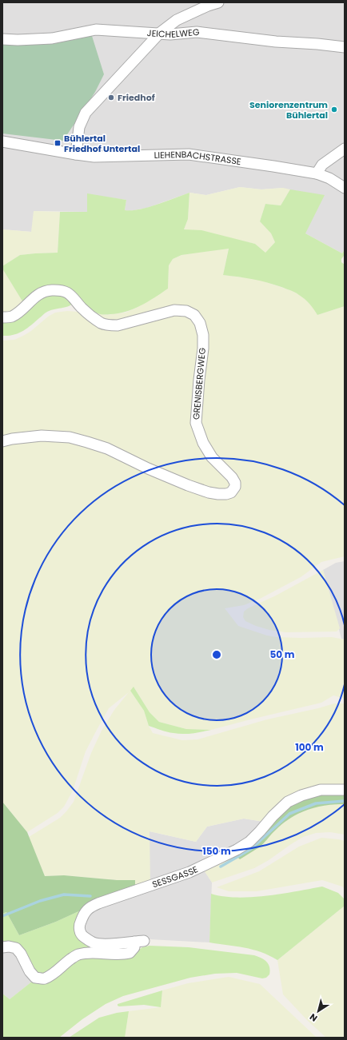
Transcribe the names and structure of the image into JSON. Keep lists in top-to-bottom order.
{
  "streets": {
    "street": [
      "JEICHELWEG",
      "LIEHENBACHSTRASSE",
      "GRENISBERGWEG",
      "SESSGASSE"
    ]
  },
  "places": {
    "other": ["Friedhof", "Seniorenzentrum Bühlertal"],
    "transit": ["Bühlertal Friedhof Untertal"]
  },
  "north": "bottom left",
  "rings": ["50 m", "100 m", "150 m"]
}
